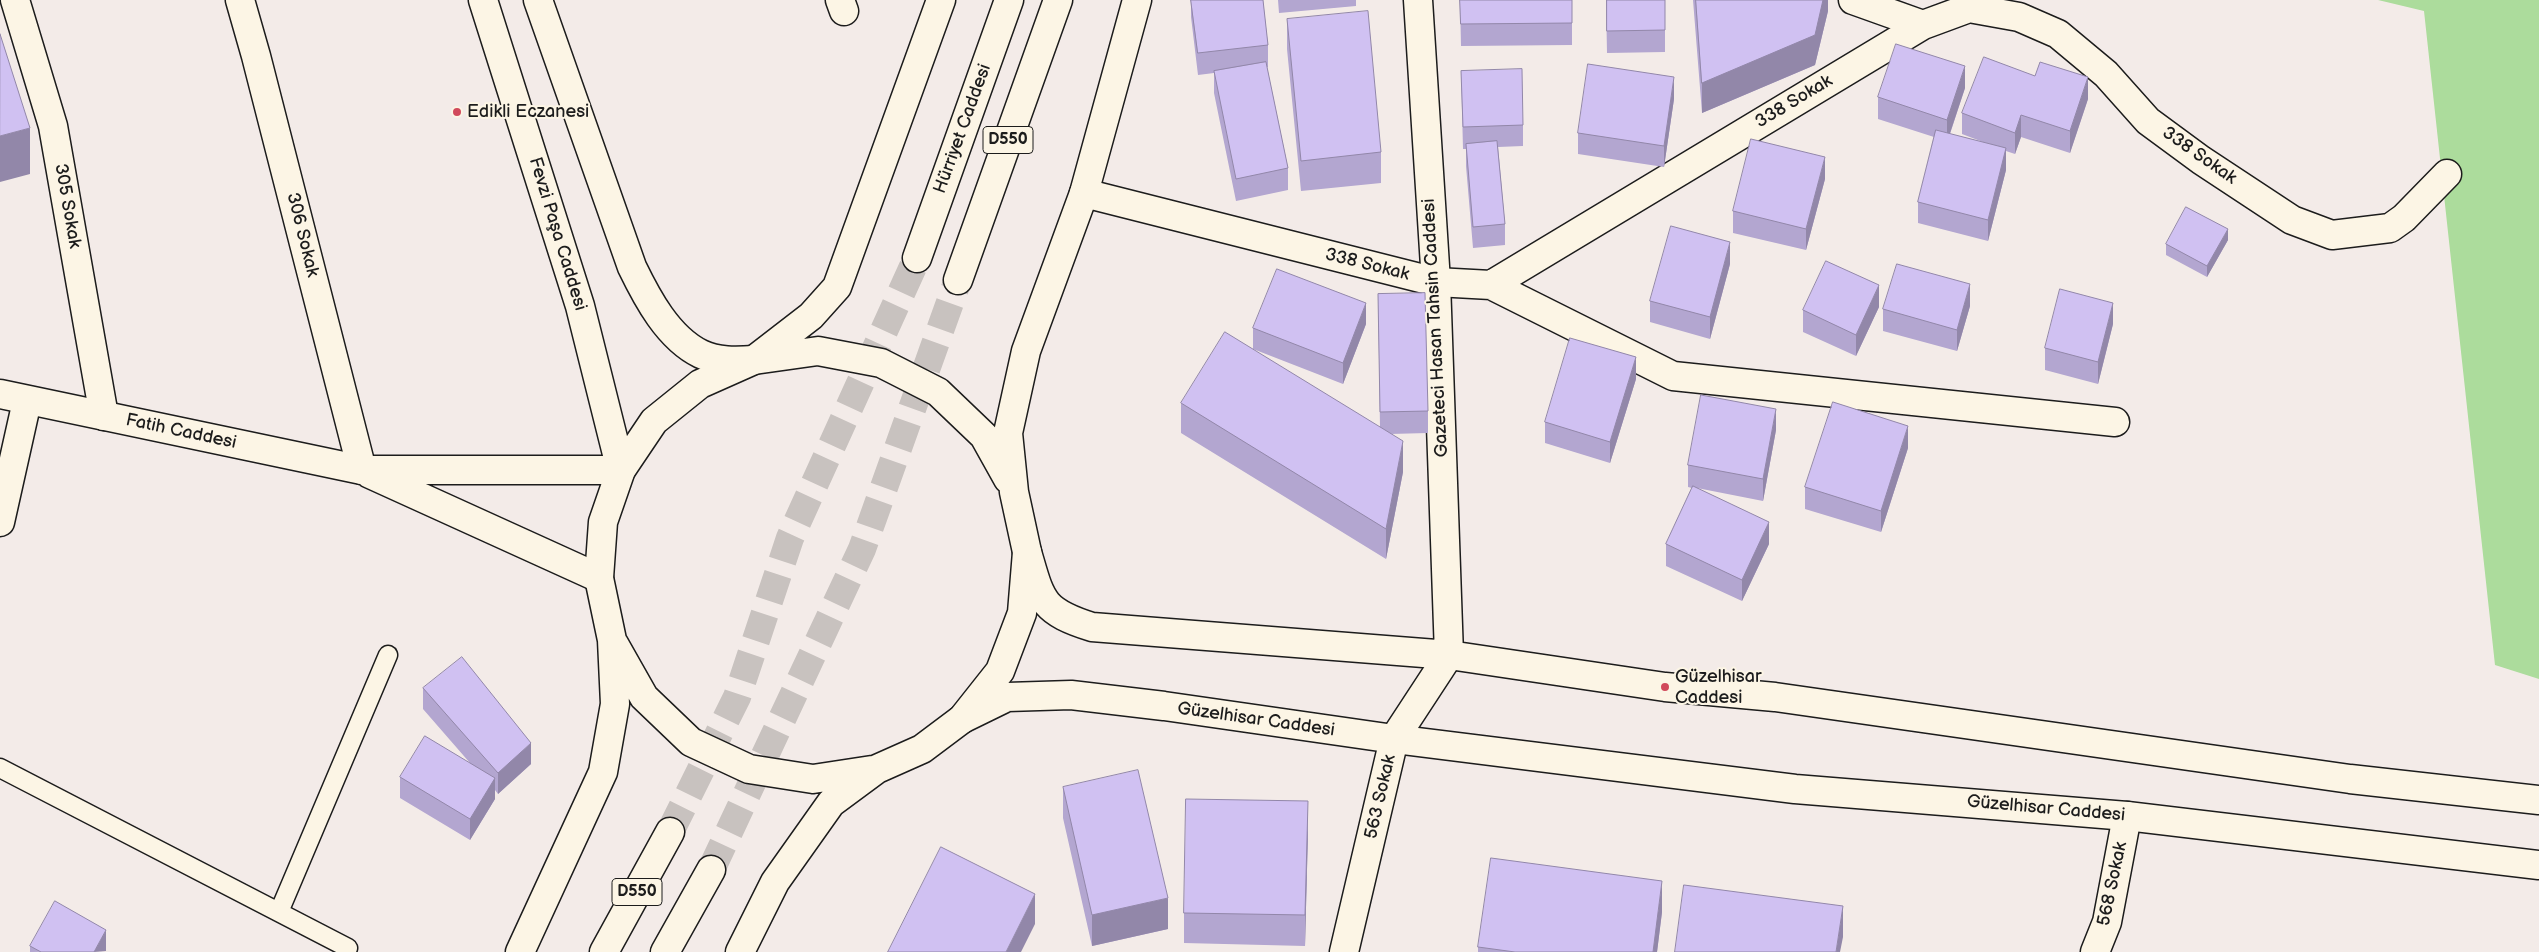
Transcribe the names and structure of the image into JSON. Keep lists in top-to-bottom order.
{
  "streets": {
    "main road": [
      "338 Sokak",
      "Hürriyet Caddesi",
      "D550",
      "305 Sokak",
      "Fevzi Paşa Caddesi",
      "306 Sokak",
      "Gazeteci Hasan Tahsin Caddesi",
      "Fatih Caddesi",
      "Güzelhisar Caddesi",
      "563 Sokak",
      "568 Sokak"
    ]
  },
  "crossings": [
    ["338 Sokak", "Gazeteci Hasan Tahsin Caddesi"],
    ["305 Sokak", "Fatih Caddesi"],
    ["Fevzi Paşa Caddesi", "Fatih Caddesi"],
    ["306 Sokak", "Fatih Caddesi"],
    ["Gazeteci Hasan Tahsin Caddesi", "563 Sokak"],
    ["Güzelhisar Caddesi", "563 Sokak"],
    ["Güzelhisar Caddesi", "568 Sokak"]
  ],
  "places": ["Edikli Eczanesi", "Güzelhisar Caddesi"]
}
